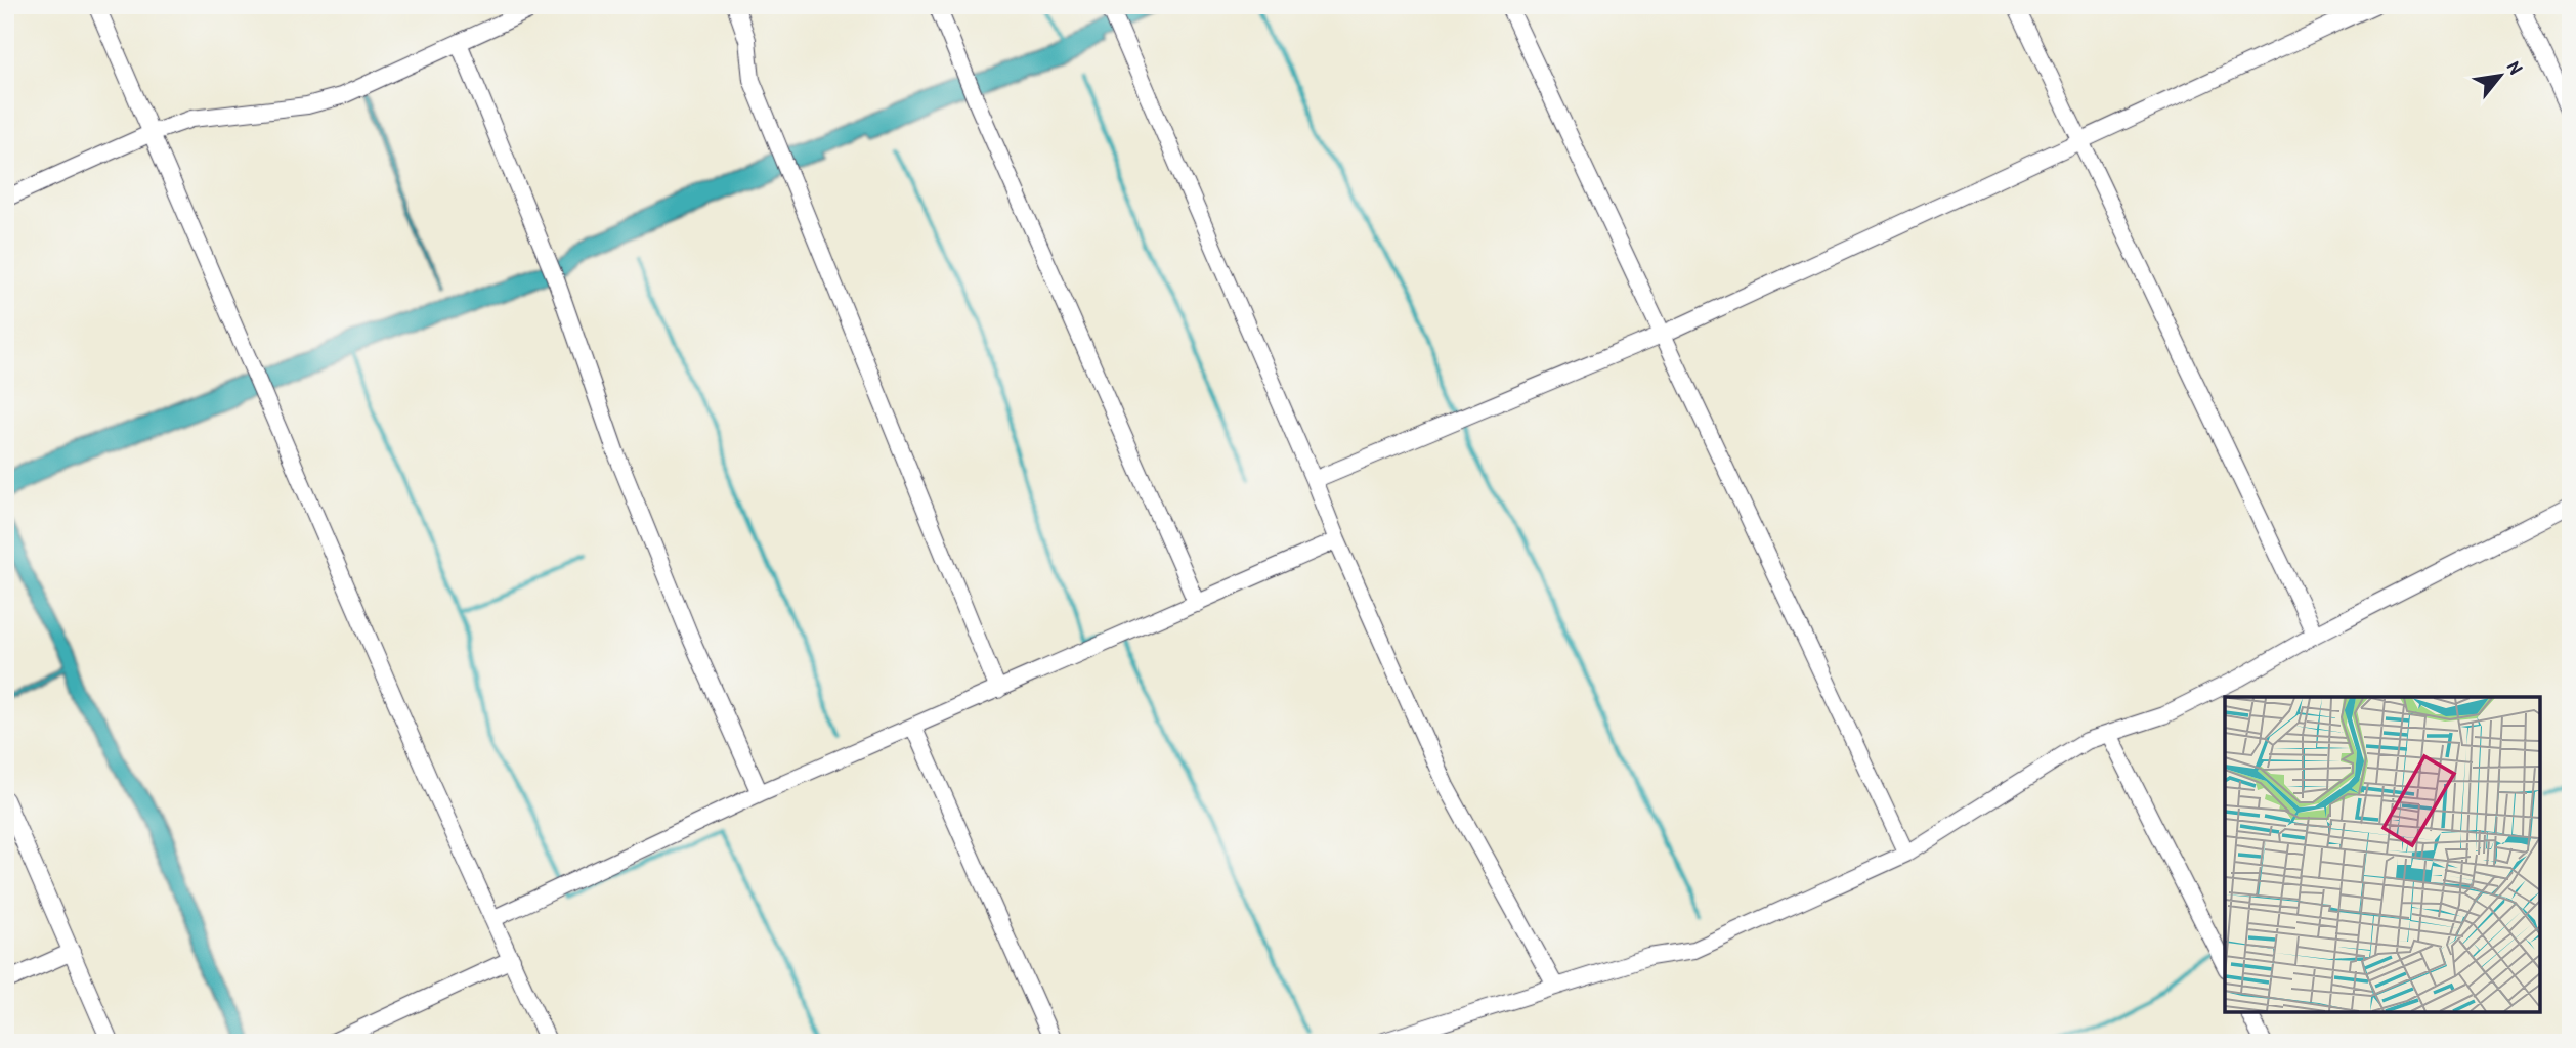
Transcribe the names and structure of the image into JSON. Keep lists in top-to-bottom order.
{
  "north": "top right"
}
